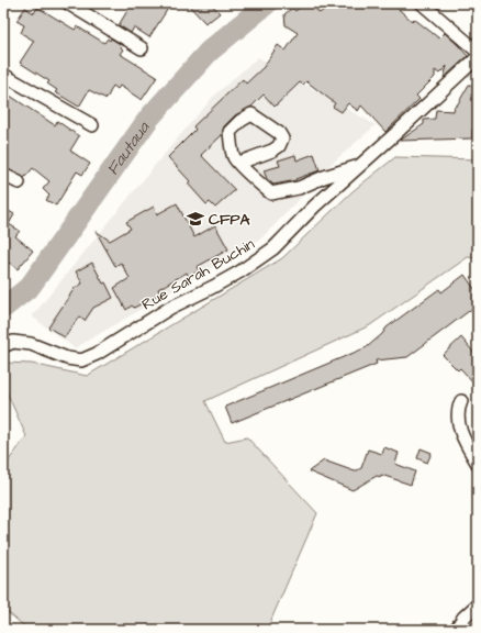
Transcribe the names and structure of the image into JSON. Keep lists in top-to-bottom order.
{
  "streets": {
    "street": ["Rue Sarah Buchin"]
  },
  "water": ["Fautaua"],
  "places": {
    "school or university": ["CFPA"]
  }
}
